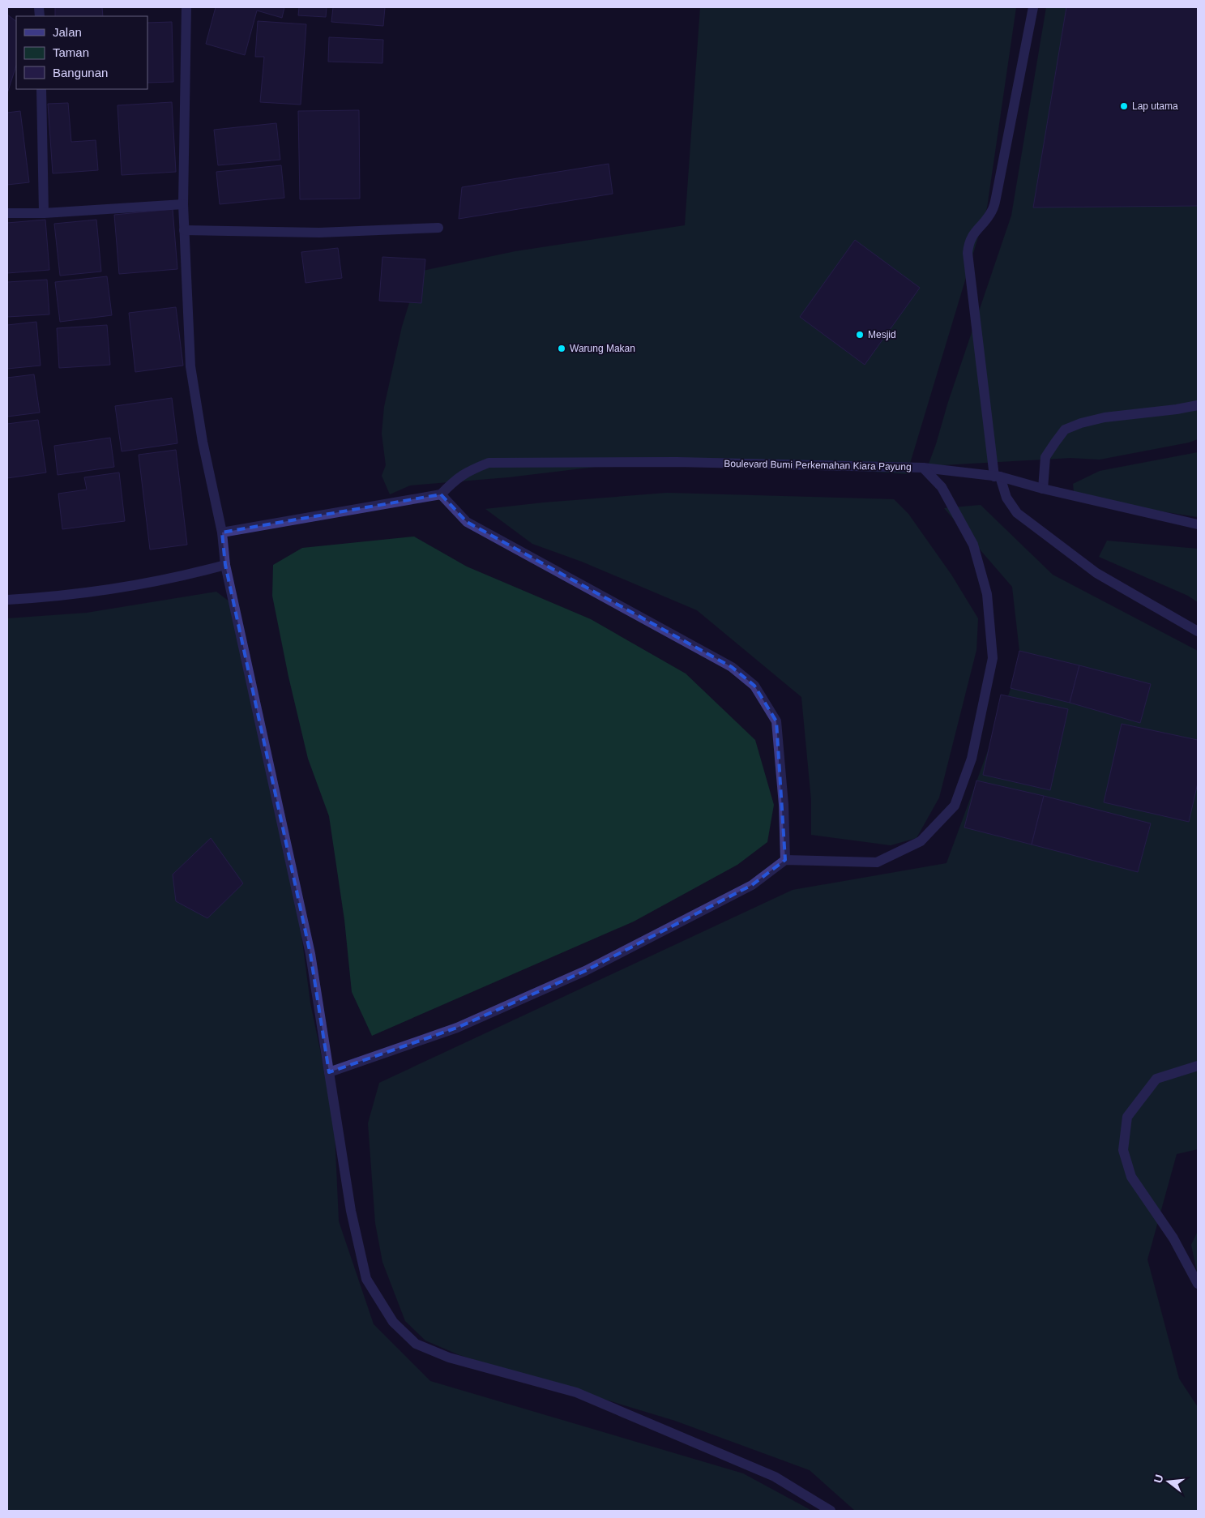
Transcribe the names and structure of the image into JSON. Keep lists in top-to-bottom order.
{
  "streets": {
    "street": ["Boulevard Bumi Perkemahan Kiara Payung"]
  },
  "places": ["Lap utama", "Mesjid", "Warung Makan"],
  "legend": ["Jalan", "Taman", "Bangunan"],
  "north": "left"
}
